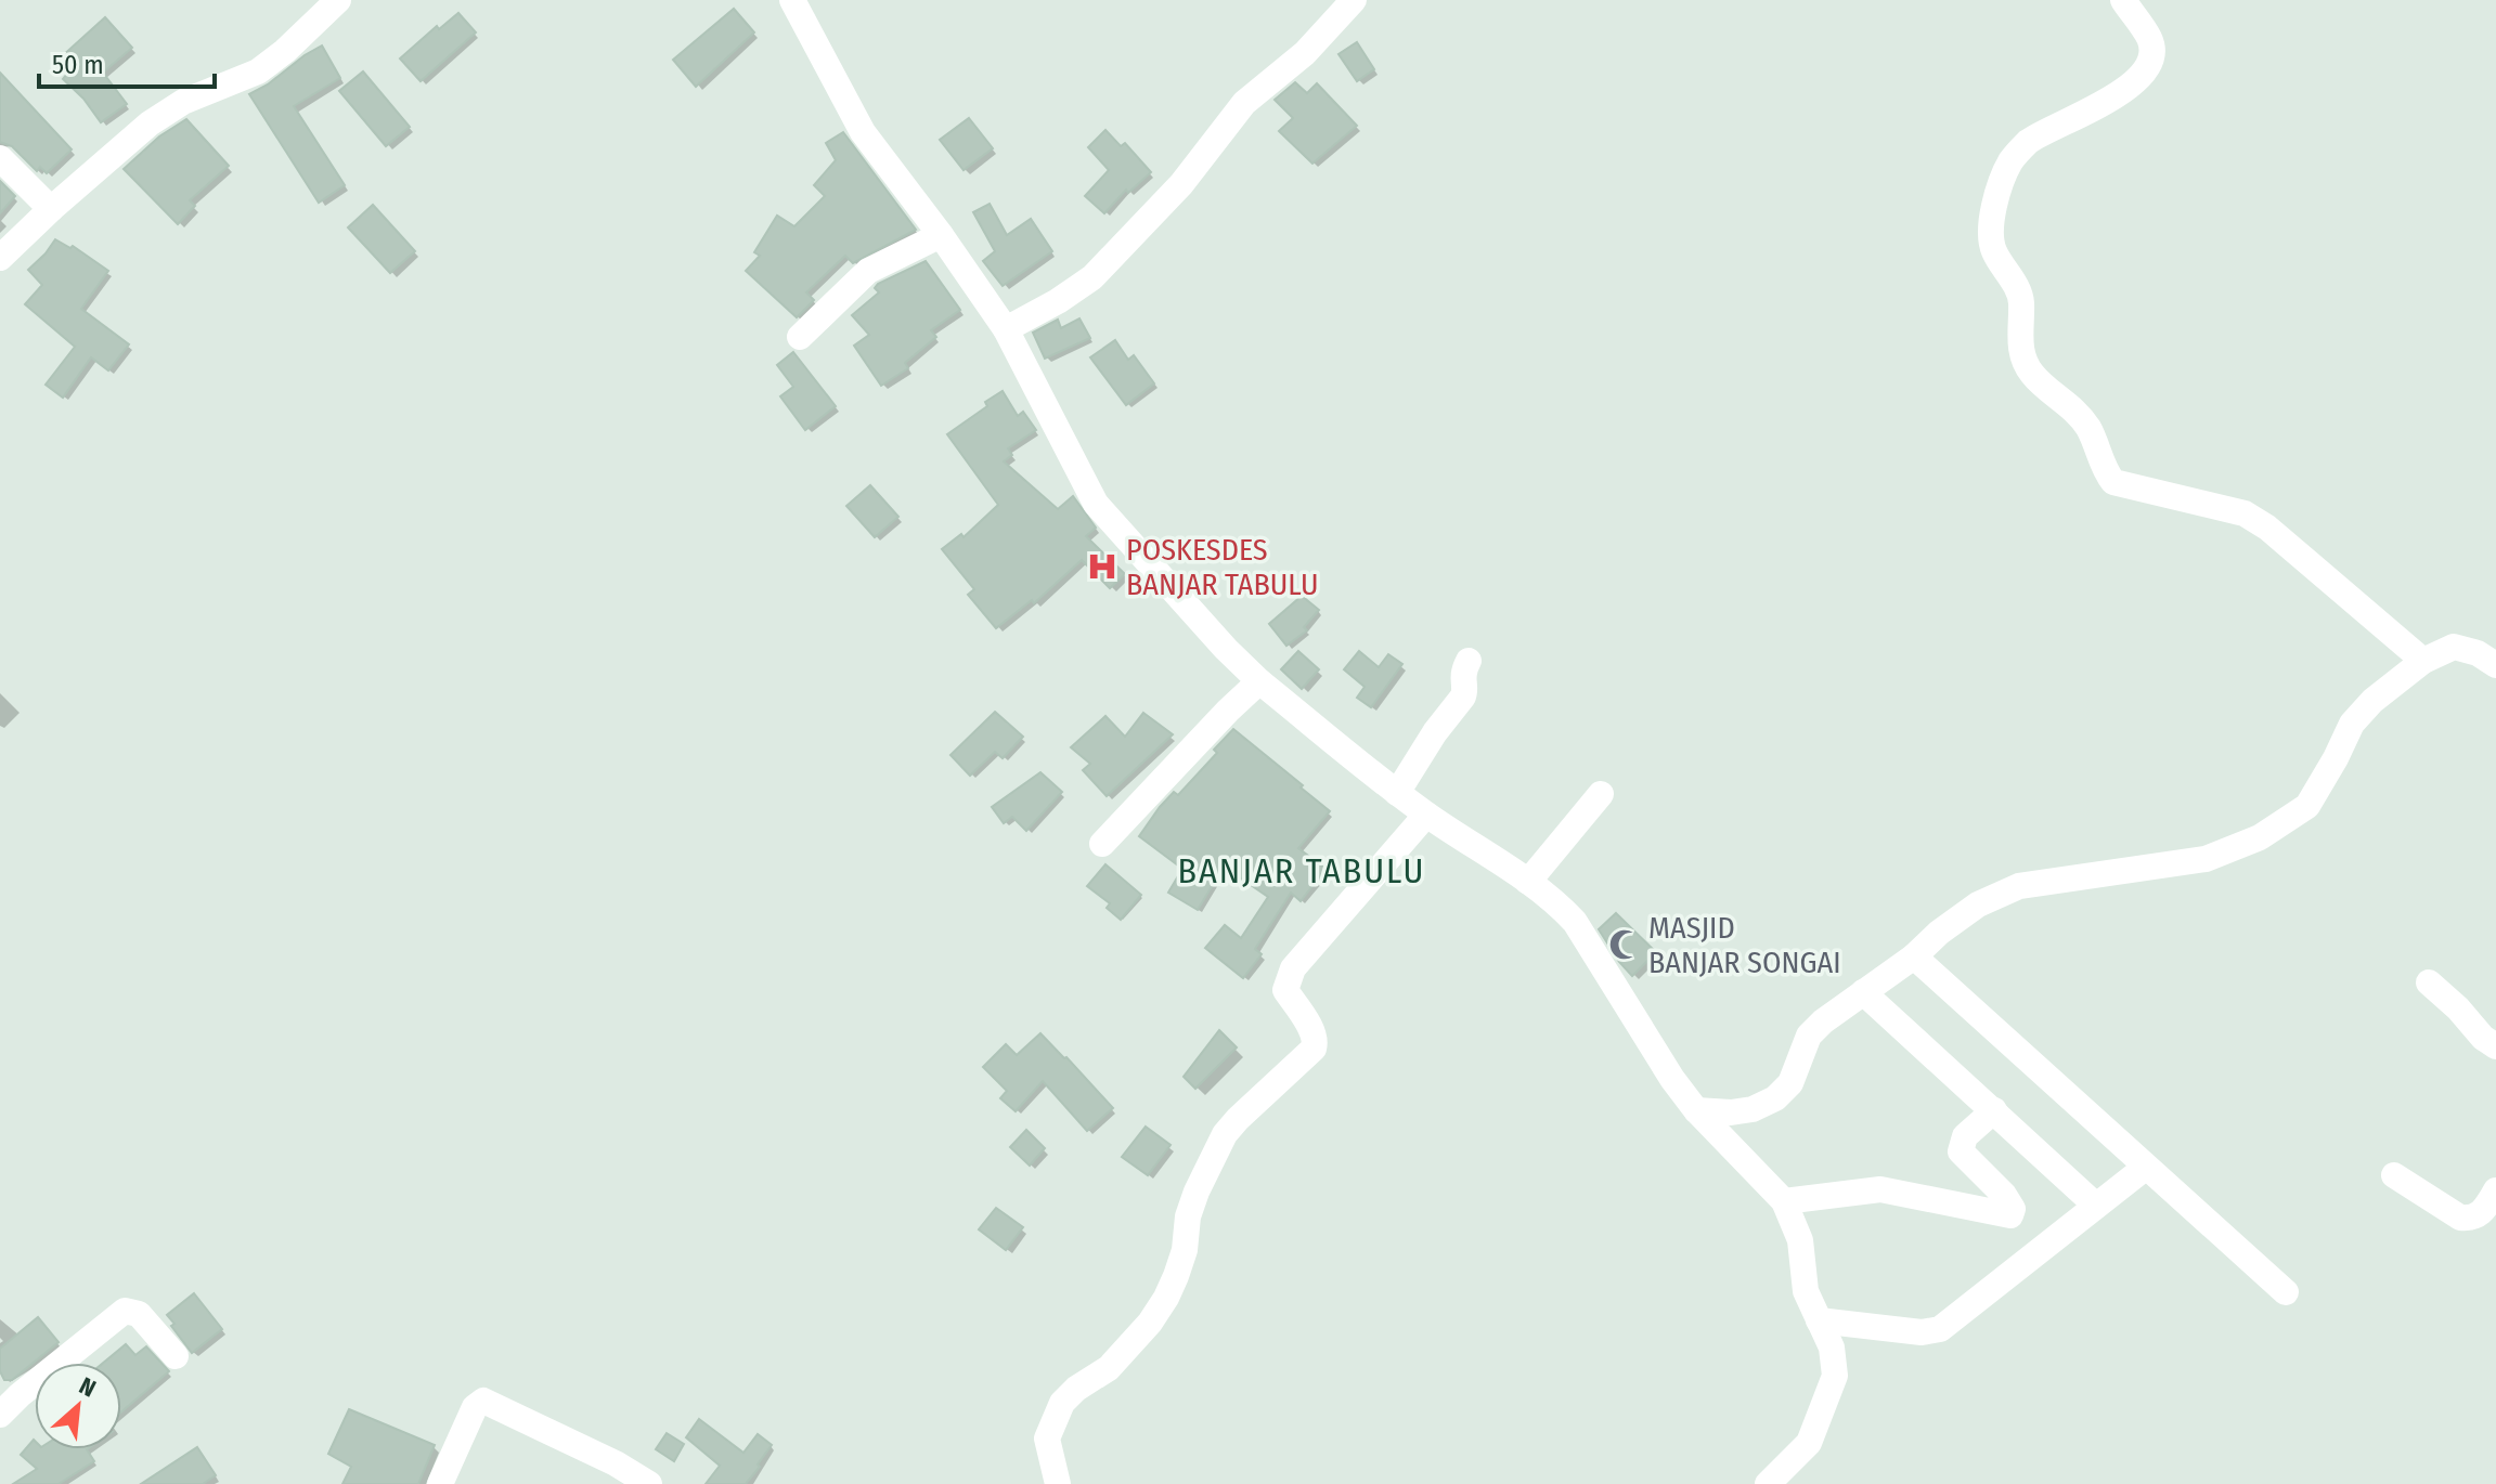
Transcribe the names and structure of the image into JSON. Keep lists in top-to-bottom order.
{
  "districts": ["BANJAR TABULU"],
  "places": {
    "hospital": ["POSKESDES BANJAR TABULU"],
    "mosque": ["MASJID BANJAR SONGAI"]
  },
  "scale_bar": "50 m",
  "north": "top right"
}
